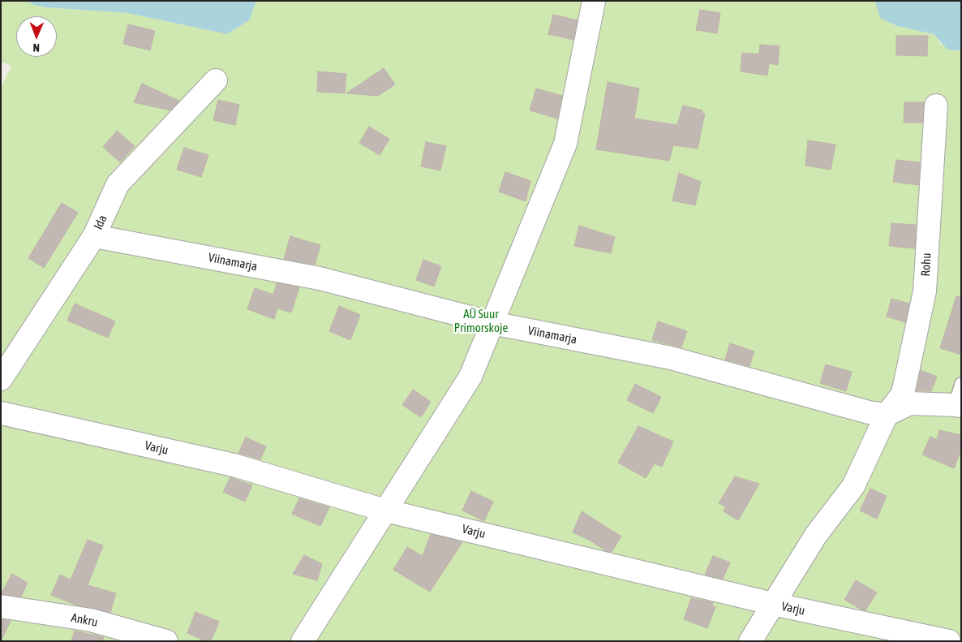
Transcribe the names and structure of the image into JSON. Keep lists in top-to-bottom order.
{
  "streets": {
    "street": [
      "Ida",
      "Viinamarja",
      "Rohu",
      "Varju",
      "Ankru"
    ]
  },
  "crossings": [
    ["Ida", "Viinamarja"],
    ["Viinamarja", "Rohu"],
    ["Rohu", "Varju"]
  ],
  "parks": ["AÜ Suur Primorskoje"],
  "north": "bottom"
}
